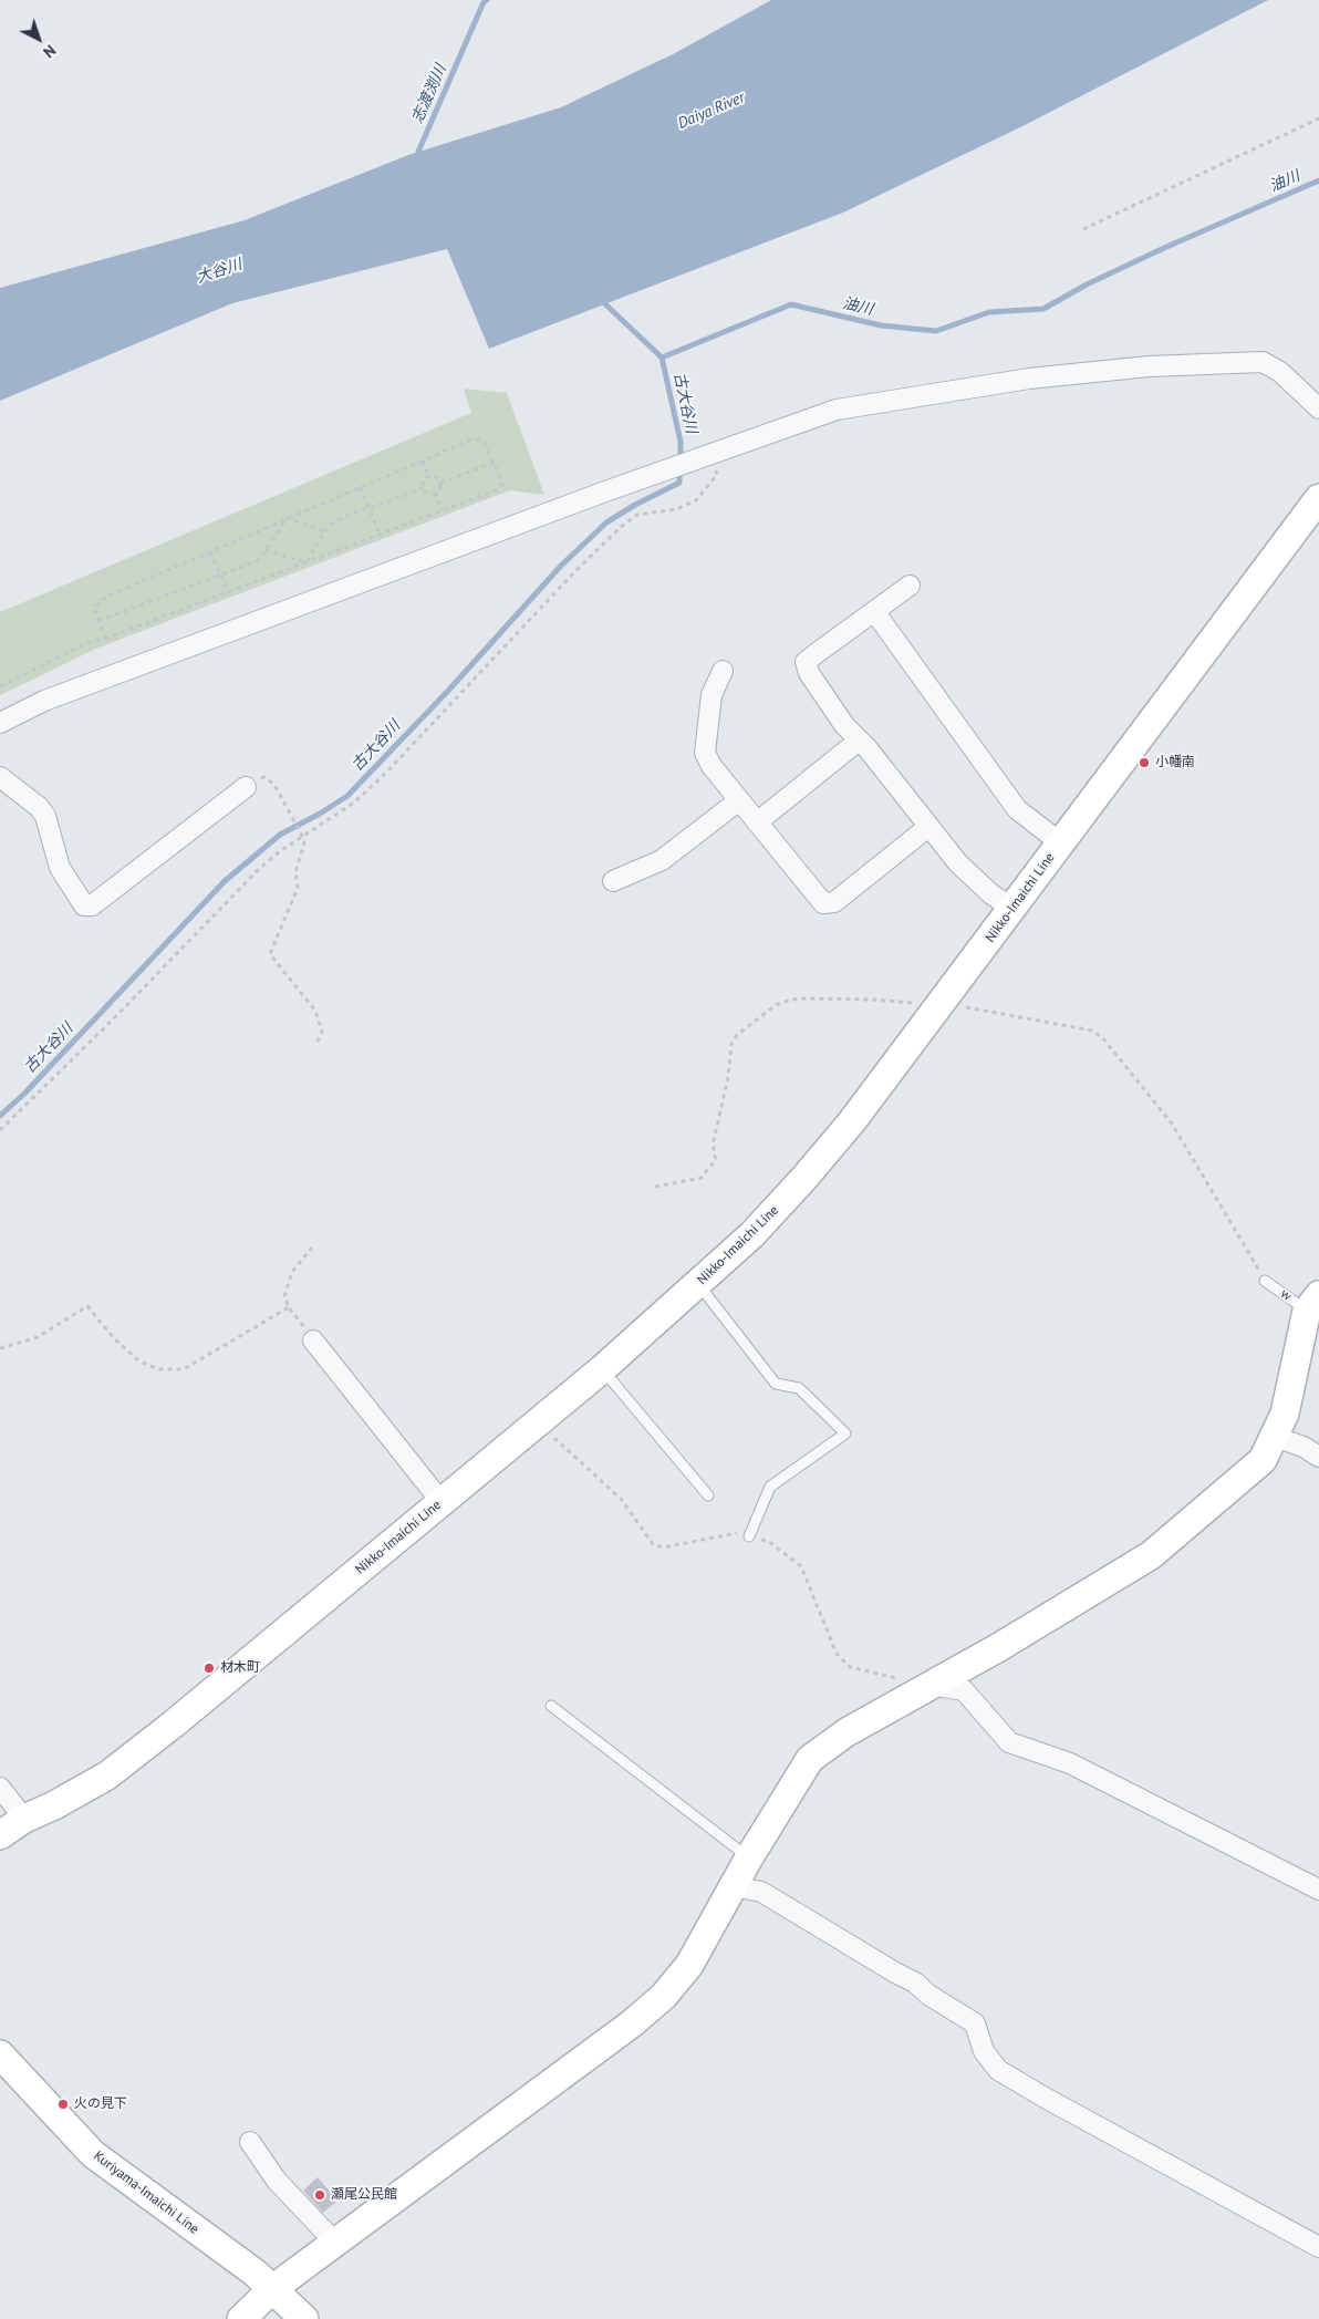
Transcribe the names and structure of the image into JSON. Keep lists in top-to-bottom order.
{
  "streets": {
    "main road": ["Nikko-Imaichi Line", "Kuriyama-Imaichi Line"],
    "lane": ["w"]
  },
  "water": [
    "志渡渕川",
    "Daiya River",
    "油川",
    "大谷川",
    "古大谷川"
  ],
  "places": [
    "小幡南",
    "材木町",
    "火の見下",
    "瀬尾公民館"
  ],
  "north": "bottom right"
}
